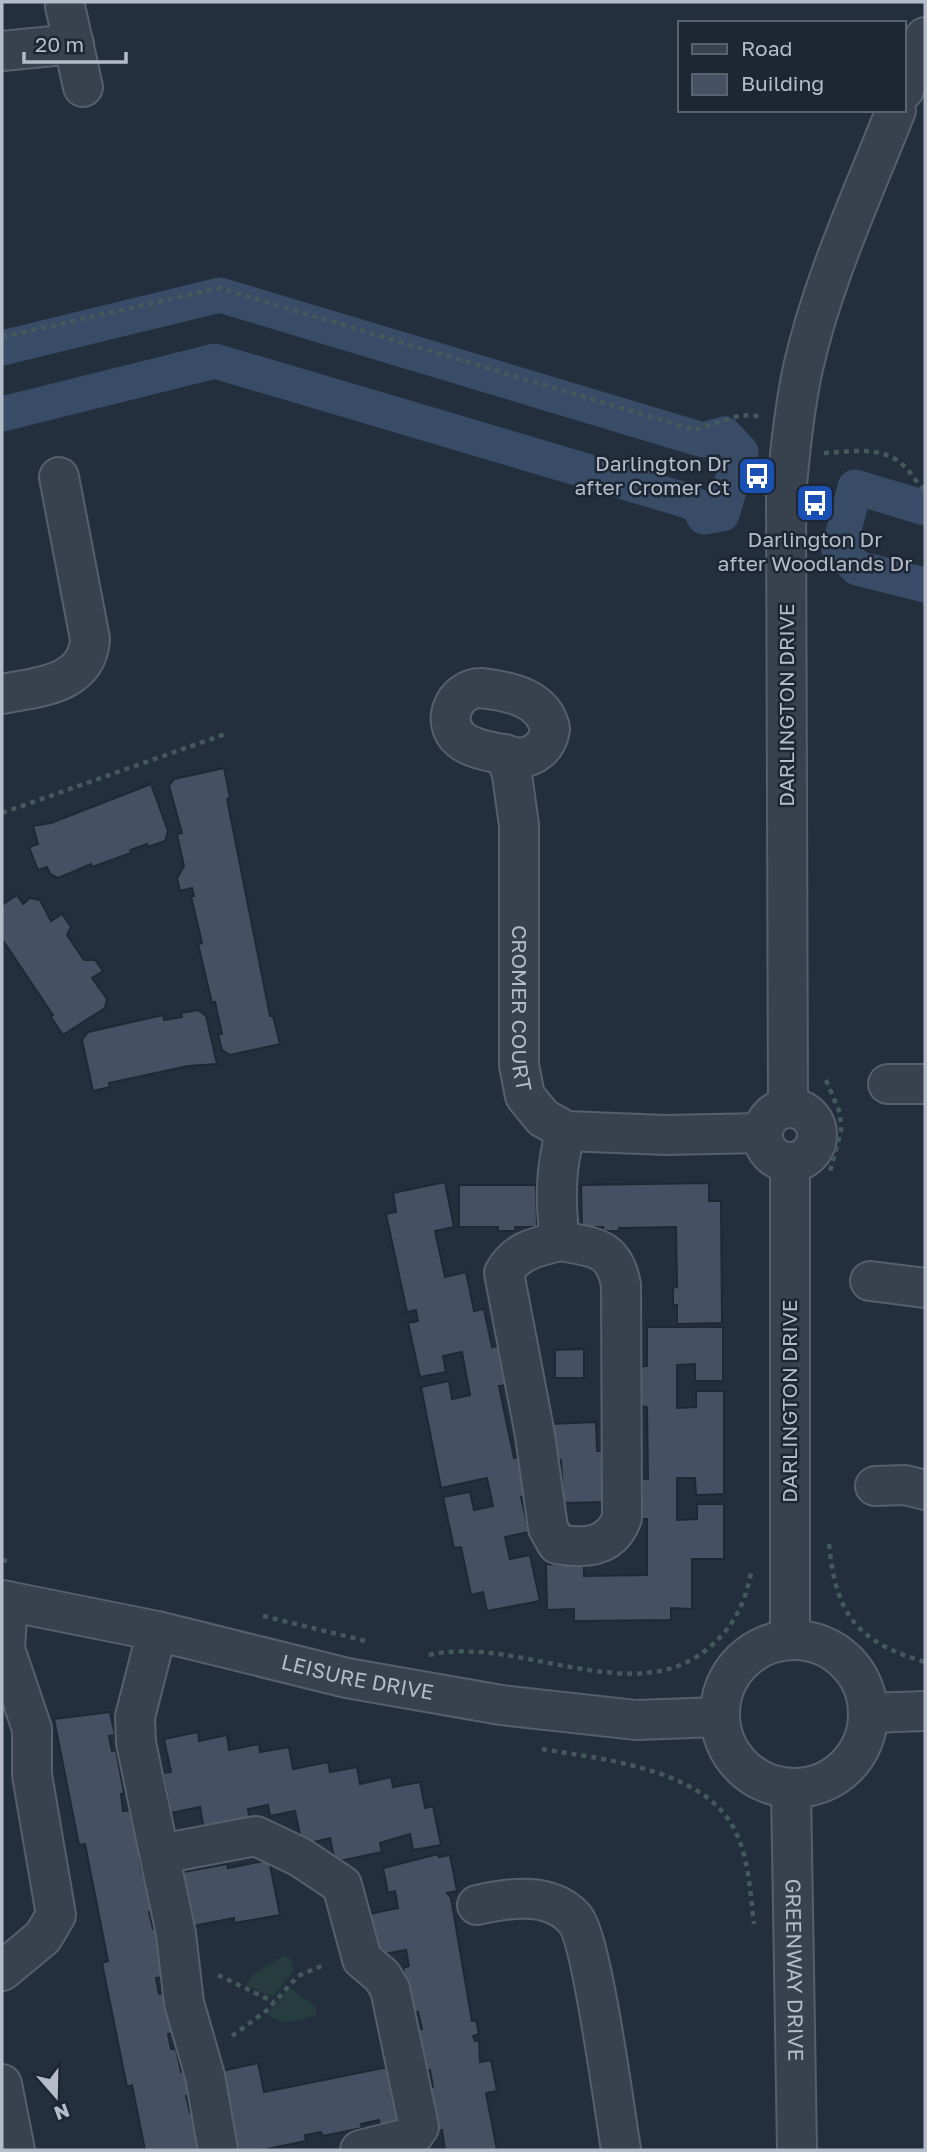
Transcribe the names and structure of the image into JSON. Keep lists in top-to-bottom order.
{
  "streets": {
    "street": [
      "DARLINGTON DRIVE",
      "CROMER COURT",
      "LEISURE DRIVE",
      "GREENWAY DRIVE"
    ]
  },
  "crossings": [
    ["DARLINGTON DRIVE", "LEISURE DRIVE"],
    ["DARLINGTON DRIVE", "GREENWAY DRIVE"],
    ["LEISURE DRIVE", "GREENWAY DRIVE"]
  ],
  "places": {
    "bus stop": ["Darlington Dr after Cromer Ct", "Darlington Dr after Woodlands Dr"]
  },
  "legend": ["Road", "Building"],
  "scale_bar": "20 m",
  "north": "bottom"
}
